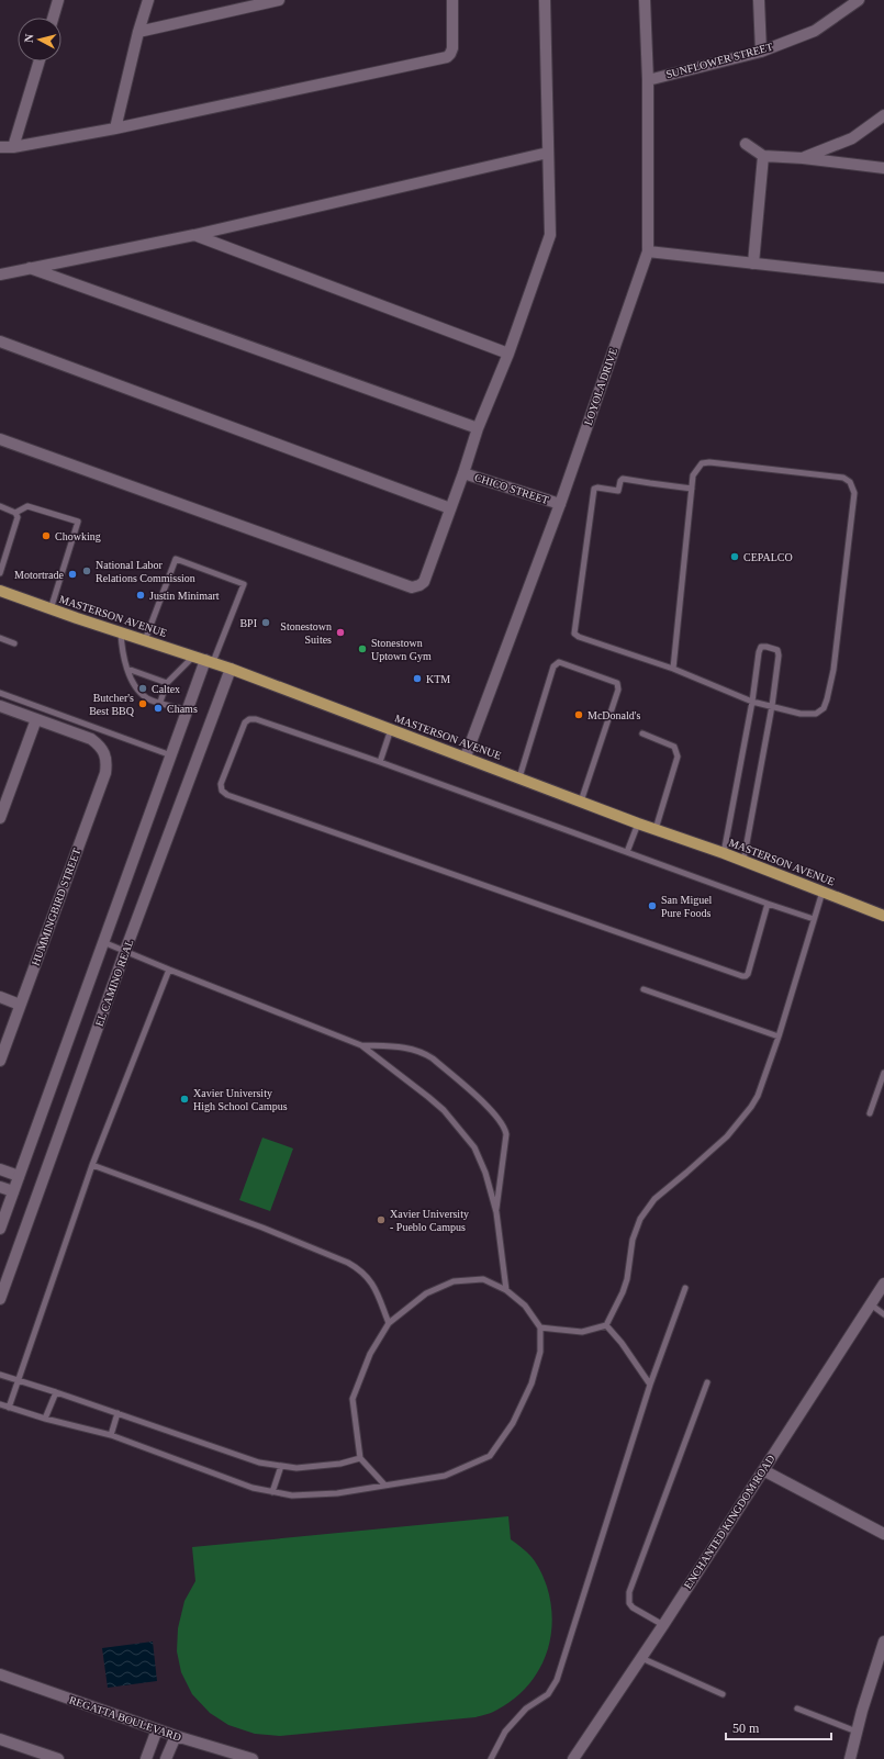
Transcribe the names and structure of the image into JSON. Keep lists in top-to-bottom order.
{
  "streets": {
    "main road": ["MASTERSON AVENUE"],
    "street": [
      "SUNFLOWER STREET",
      "LOYOLA DRIVE",
      "CHICO STREET",
      "HUMMINGBIRD STREET",
      "EL CAMINO REAL",
      "ENCHANTED KINGDOM ROAD",
      "REGATTA BOULEVARD"
    ]
  },
  "crossings": [
    ["SUNFLOWER STREET", "LOYOLA DRIVE"],
    ["LOYOLA DRIVE", "CHICO STREET"],
    ["LOYOLA DRIVE", "MASTERSON AVENUE"],
    ["MASTERSON AVENUE", "EL CAMINO REAL"]
  ],
  "places": [
    "Chowking",
    "CEPALCO",
    "National Labor Relations Commission",
    "Motortrade",
    "Justin Minimart",
    "BPI",
    "Stonestown Suites",
    "Stonestown Uptown Gym",
    "KTM",
    "Caltex",
    "Butcher's Best BBQ",
    "Chams",
    "McDonald's",
    "San Miguel Pure Foods",
    "Xavier University High School Campus",
    "Xavier University - Pueblo Campus"
  ],
  "scale_bar": "50 m",
  "north": "left"
}
